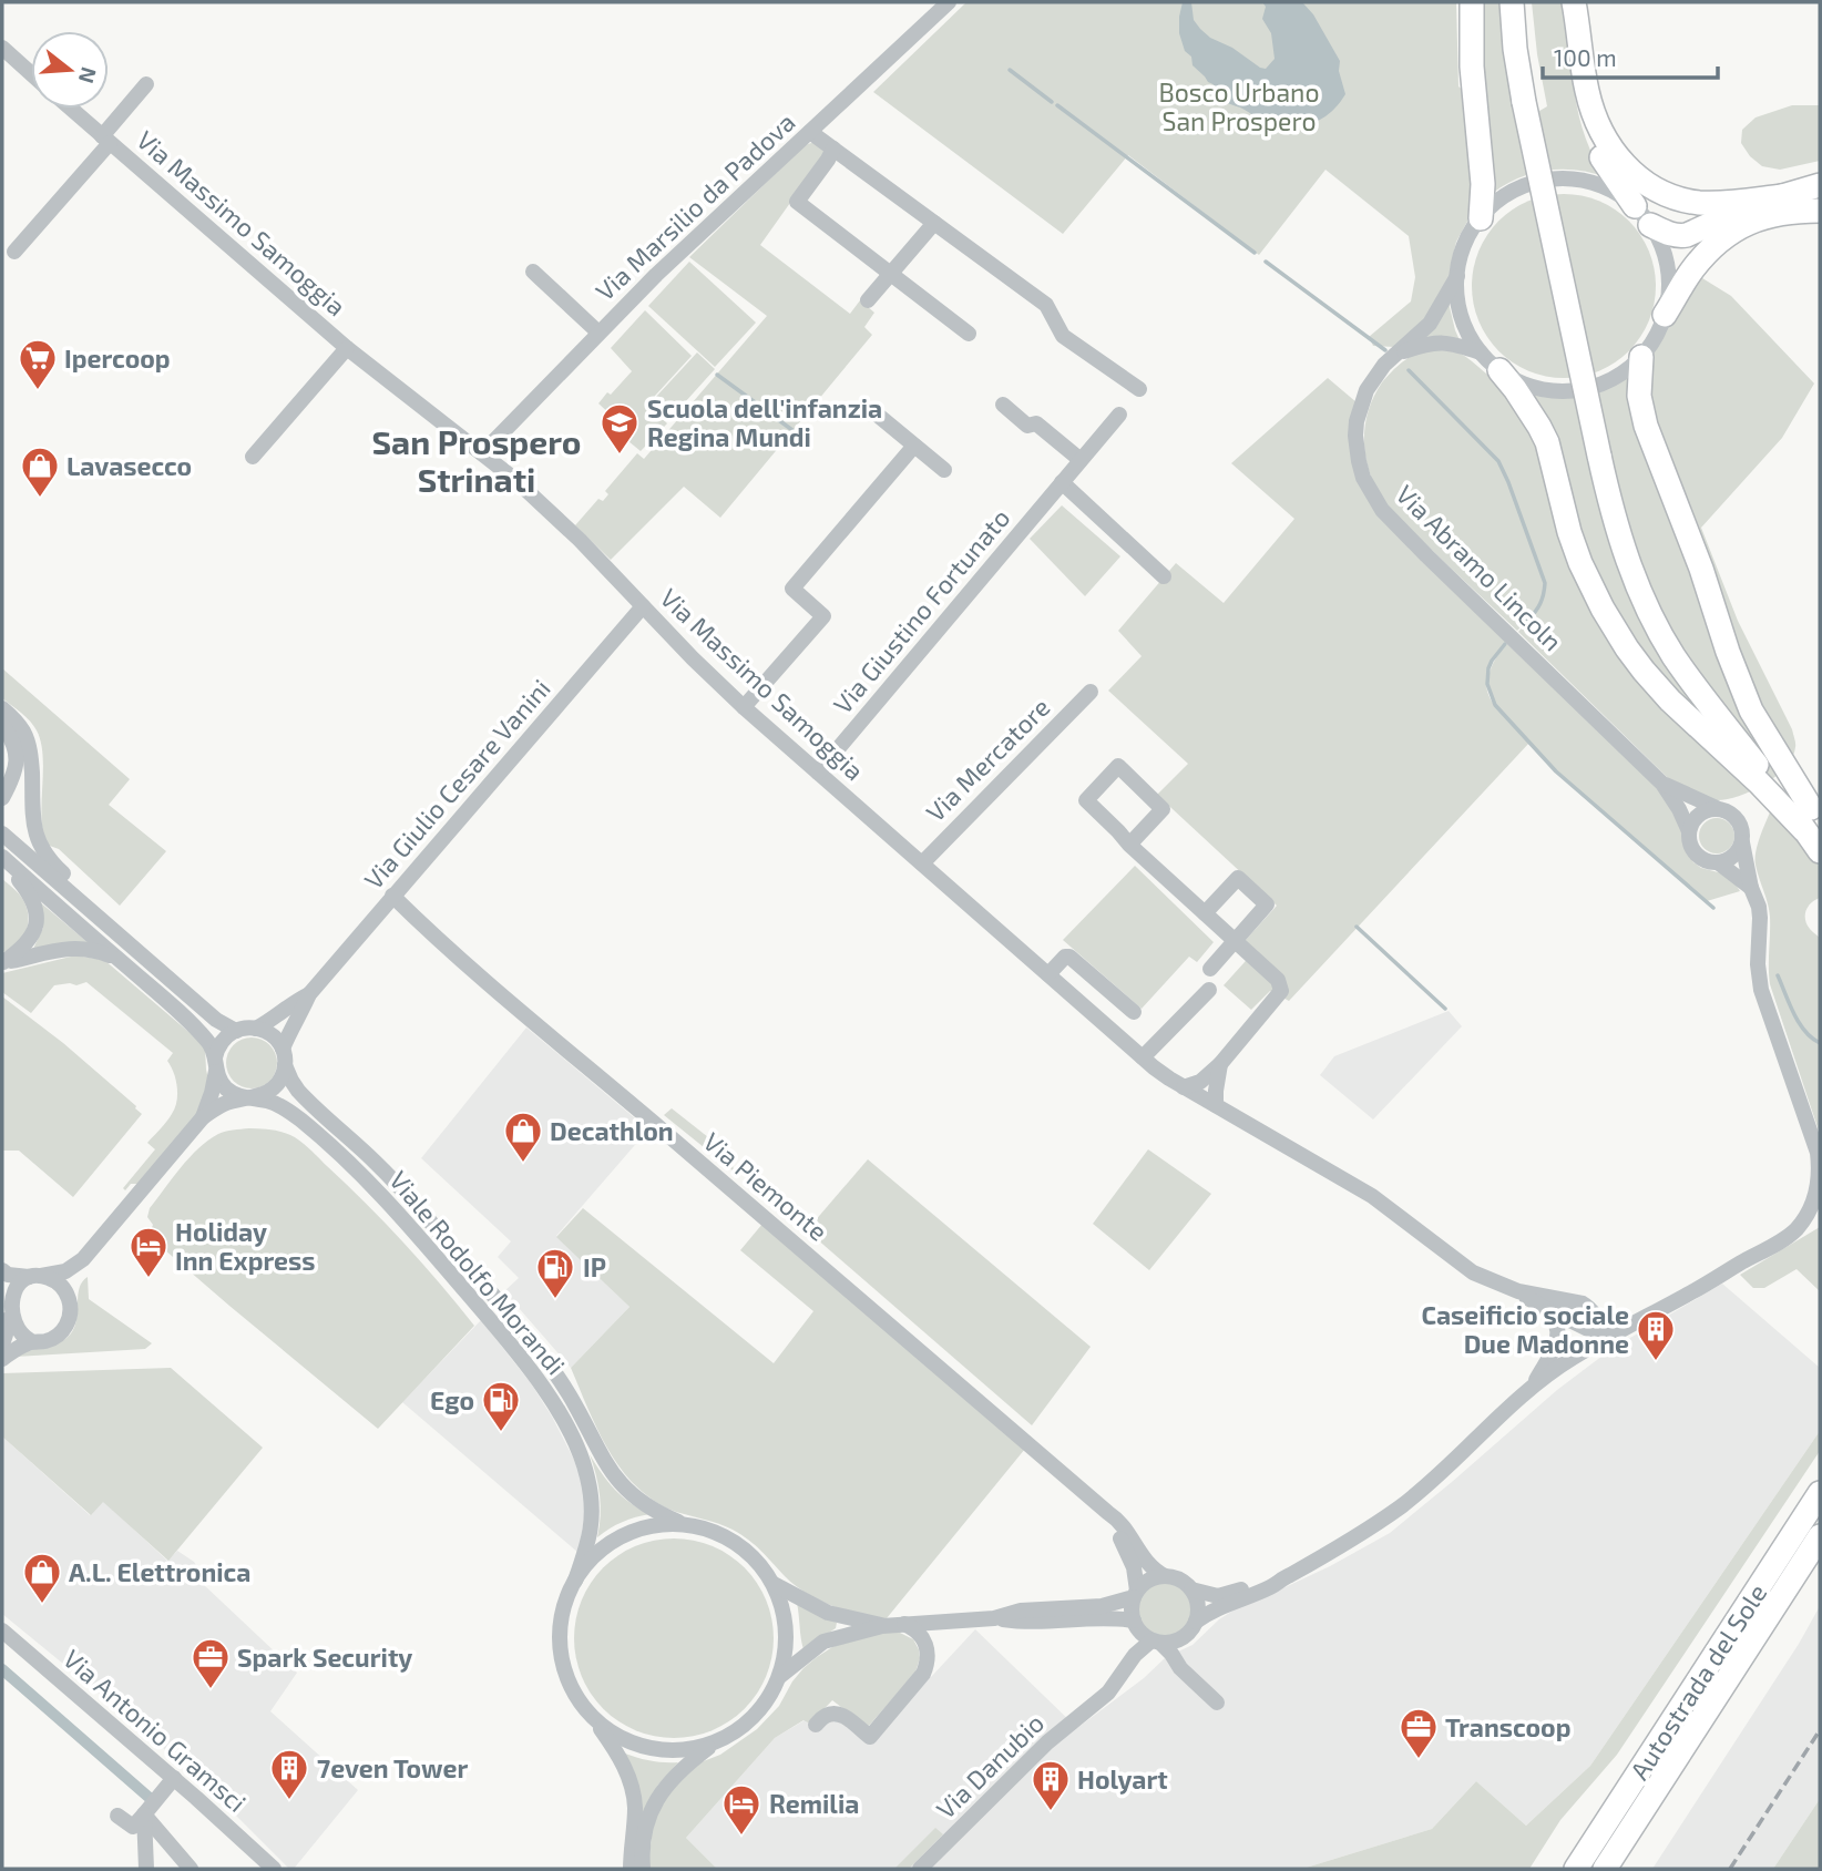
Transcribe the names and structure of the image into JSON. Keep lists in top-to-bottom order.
{
  "streets": {
    "highway": ["Autostrada del Sole"],
    "street": [
      "Via Marsilio da Padova",
      "Via Massimo Samoggia",
      "Via Abramo Lincoln",
      "Via Giustino Fortunato",
      "Via Mercatore",
      "Via Giulio Cesare Vanini",
      "Via Piemonte",
      "Viale Rodolfo Morandi",
      "Via Antonio Gramsci",
      "Via Danubio"
    ]
  },
  "crossings": [
    ["Via Marsilio da Padova", "Via Massimo Samoggia"],
    ["Via Massimo Samoggia", "Via Abramo Lincoln"],
    ["Via Massimo Samoggia", "Via Giustino Fortunato"],
    ["Via Massimo Samoggia", "Via Mercatore"],
    ["Via Massimo Samoggia", "Via Giulio Cesare Vanini"],
    ["Via Abramo Lincoln", "Via Piemonte"],
    ["Via Abramo Lincoln", "Via Danubio"],
    ["Via Giulio Cesare Vanini", "Via Piemonte"],
    ["Via Giulio Cesare Vanini", "Viale Rodolfo Morandi"],
    ["Via Piemonte", "Via Danubio"]
  ],
  "districts": ["San Prospero Strinati"],
  "parks": ["Bosco Urbano San Prospero"],
  "places": {
    "supermarket": ["Ipercoop"],
    "school or university": ["Scuola dell'infanzia Regina Mundi"],
    "shop": ["Lavasecco", "Decathlon", "A.L. Elettronica"],
    "hotel": ["Holiday Inn Express", "Remilia"],
    "fuel station": ["IP", "Ego"],
    "building": ["Caseificio sociale Due Madonne", "7even Tower", "Holyart"],
    "office": ["Spark Security", "Transcoop"]
  },
  "scale_bar": "100 m",
  "north": "right"
}
